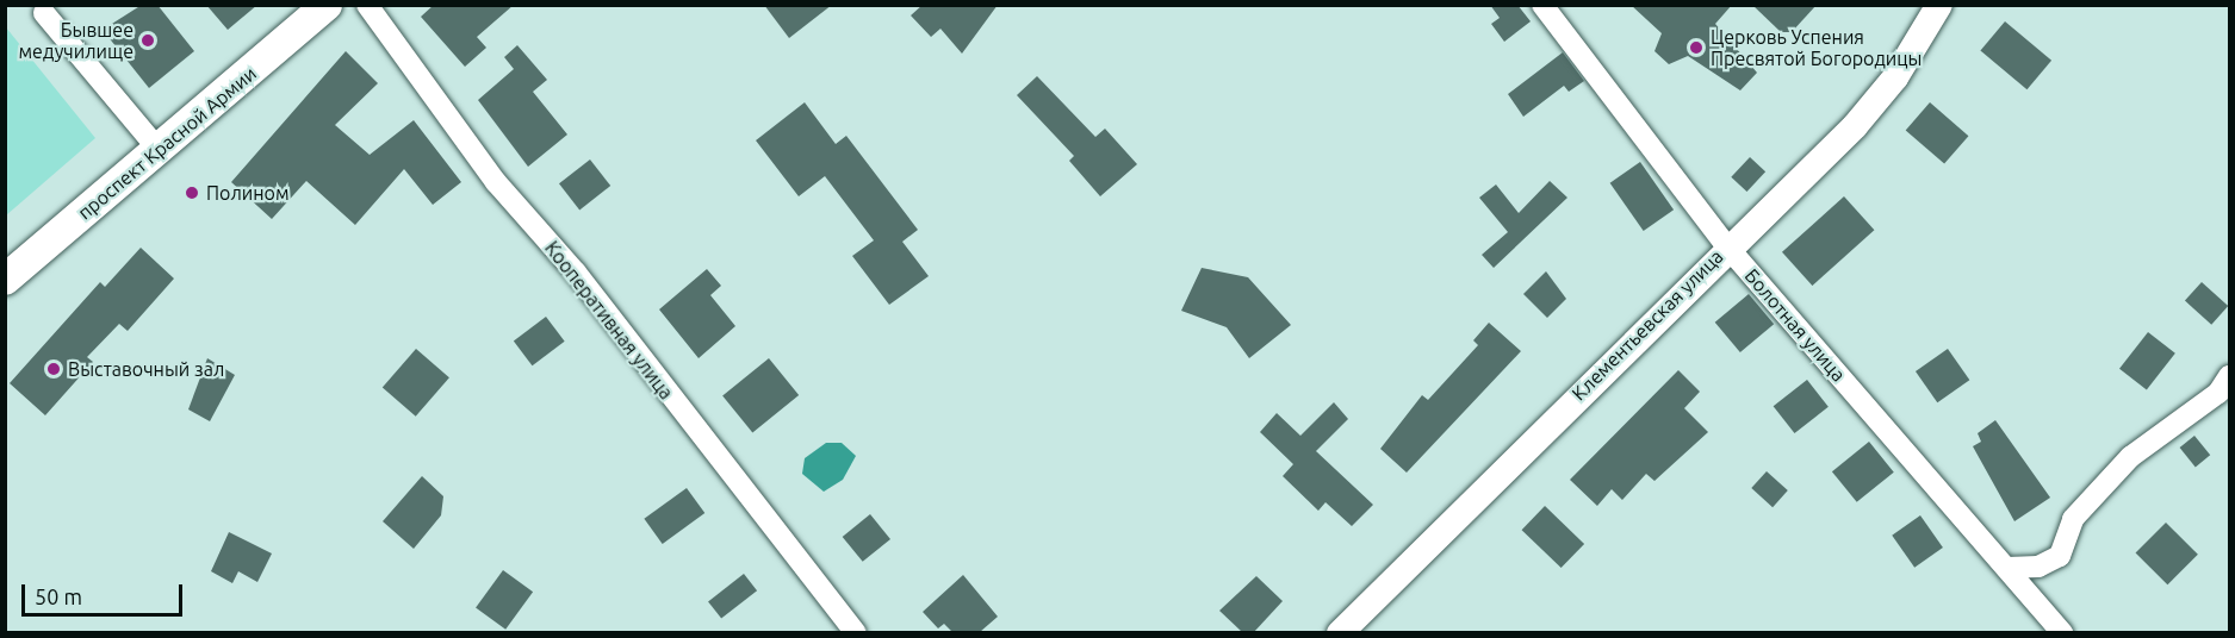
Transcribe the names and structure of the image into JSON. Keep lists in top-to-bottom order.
{
  "streets": {
    "main road": ["проспект Красной Армии"],
    "street": ["Кооперативная улица", "Клементьевская улица", "Болотная улица"]
  },
  "crossings": [
    ["Клементьевская улица", "Болотная улица"]
  ],
  "places": [
    "Бывшее медучилище",
    "Церковь Успения Пресвятой Богородицы",
    "Полином",
    "Выставочный зал"
  ],
  "scale_bar": "50 m"
}
